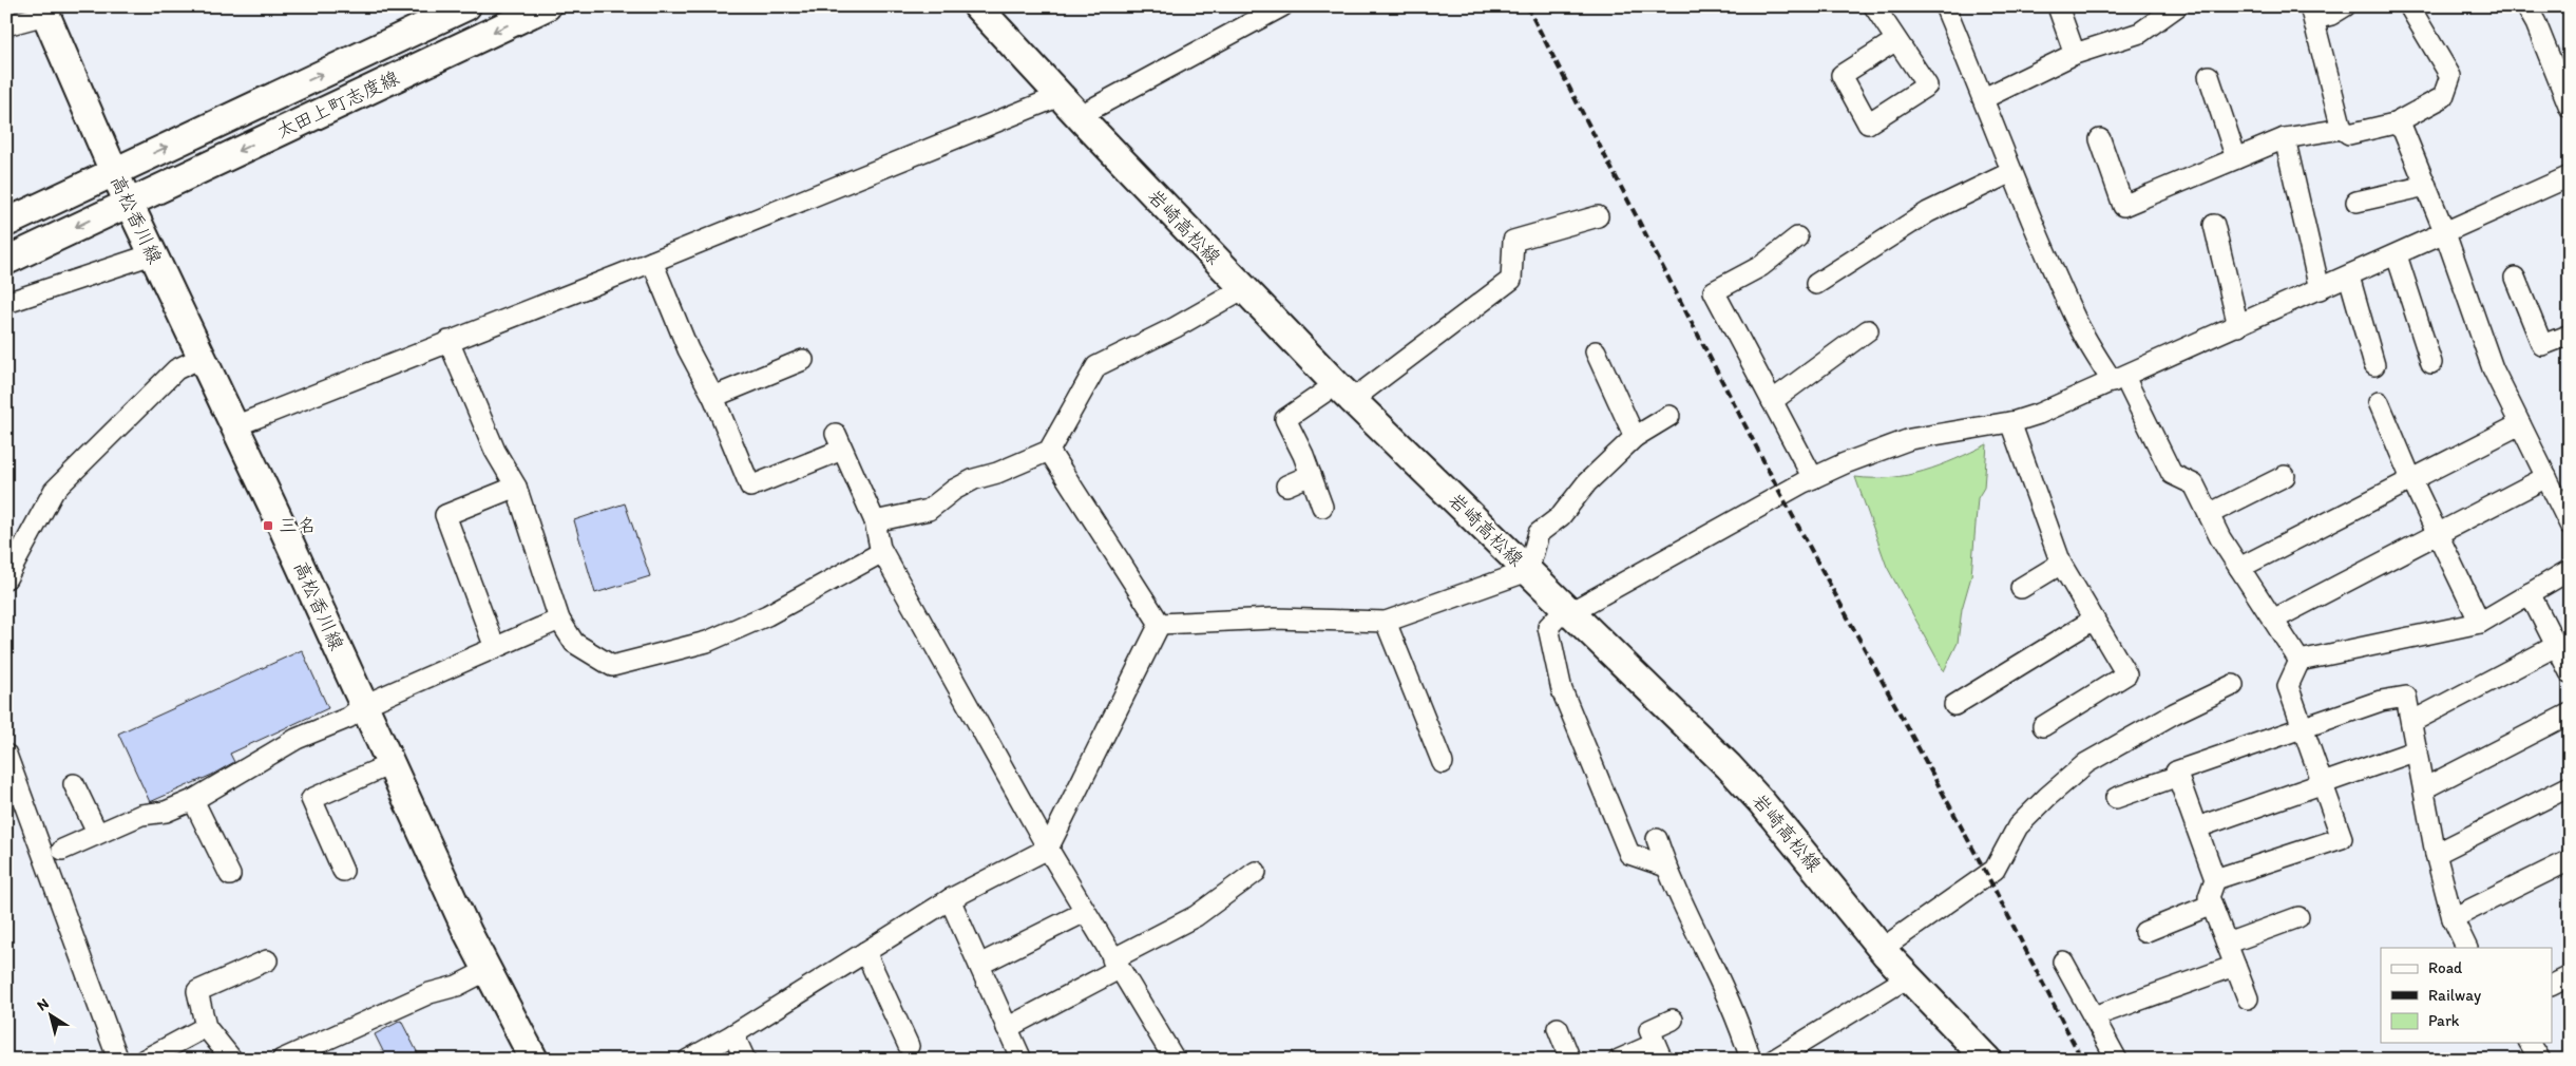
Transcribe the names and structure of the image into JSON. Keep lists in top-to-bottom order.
{
  "streets": {
    "main road": ["太田上町志度線", "高松香川線", "岩崎高松線"]
  },
  "crossings": [
    ["太田上町志度線", "高松香川線"]
  ],
  "places": {
    "transit": ["三名"]
  },
  "legend": ["Road", "Railway", "Park"],
  "north": "top left"
}
